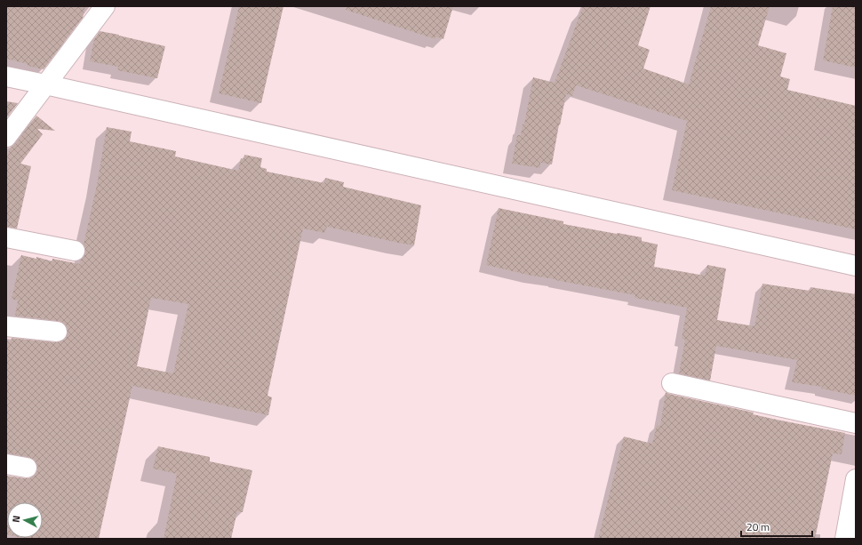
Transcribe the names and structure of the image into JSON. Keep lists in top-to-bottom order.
{
  "scale_bar": "20 m",
  "north": "left"
}
